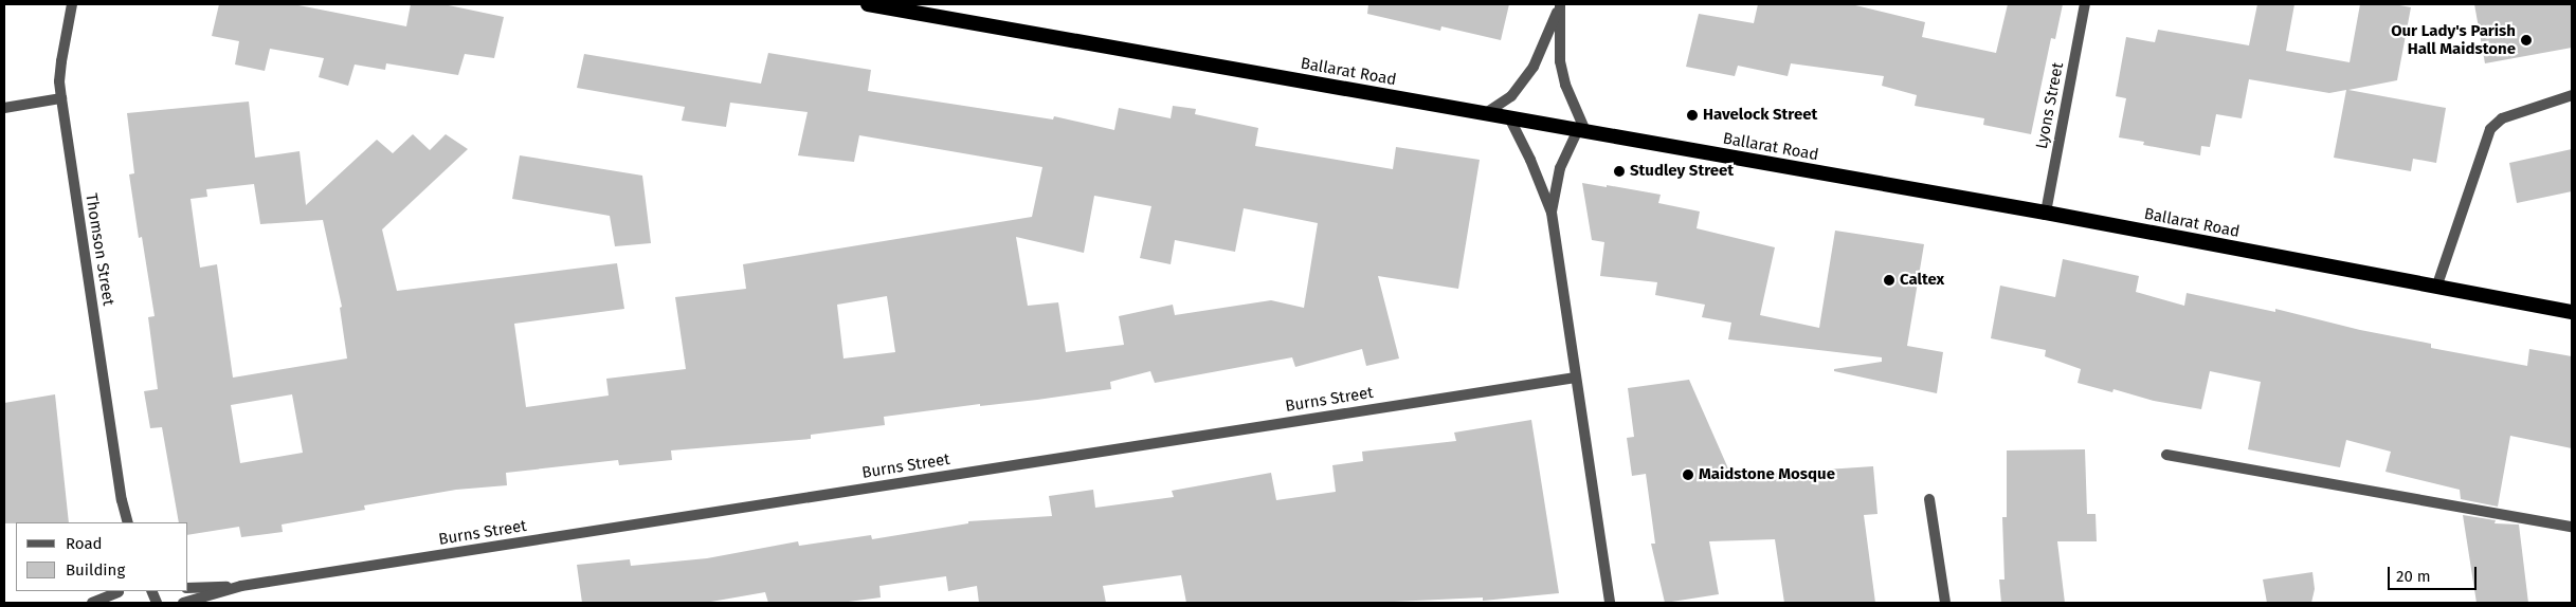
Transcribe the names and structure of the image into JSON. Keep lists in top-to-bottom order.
{
  "streets": {
    "highway": ["Ballarat Road"],
    "street": ["Lyons Street", "Thomson Street", "Burns Street"]
  },
  "crossings": [
    ["Ballarat Road", "Lyons Street"]
  ],
  "places": [
    "Our Lady's Parish Hall Maidstone",
    "Havelock Street",
    "Studley Street",
    "Caltex",
    "Maidstone Mosque"
  ],
  "legend": ["Road", "Building"],
  "scale_bar": "20 m"
}
